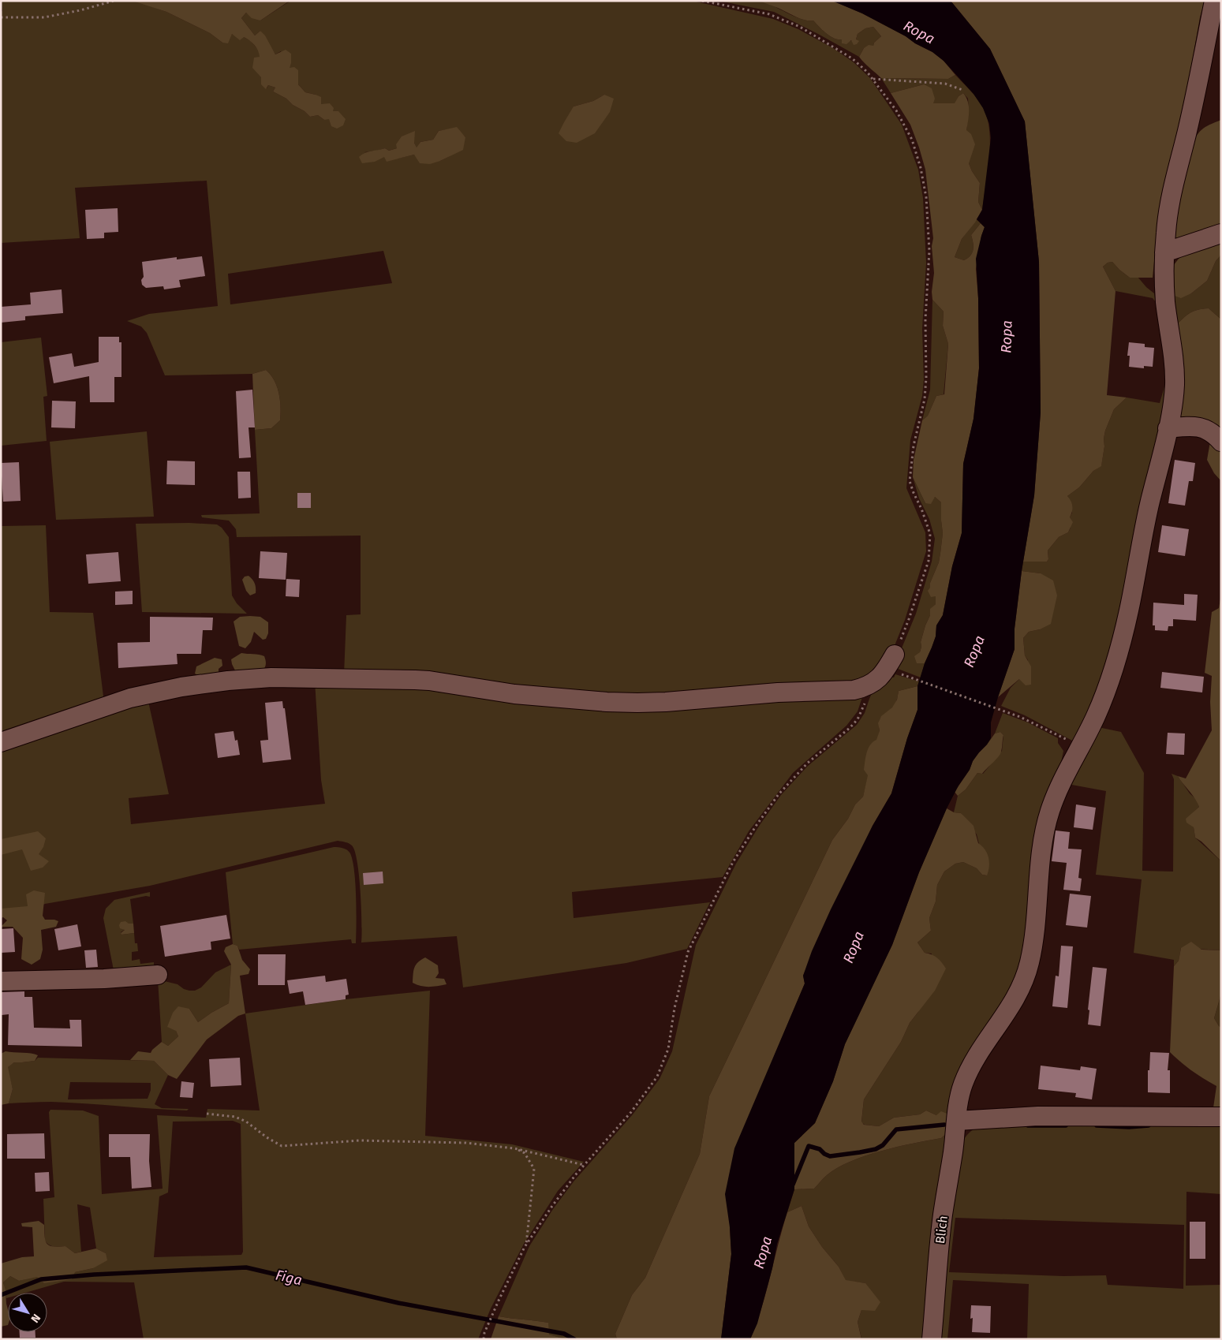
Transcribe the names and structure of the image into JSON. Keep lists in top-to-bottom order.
{
  "streets": {
    "street": ["Blich"]
  },
  "water": ["Ropa", "Figa"],
  "north": "bottom right"
}
